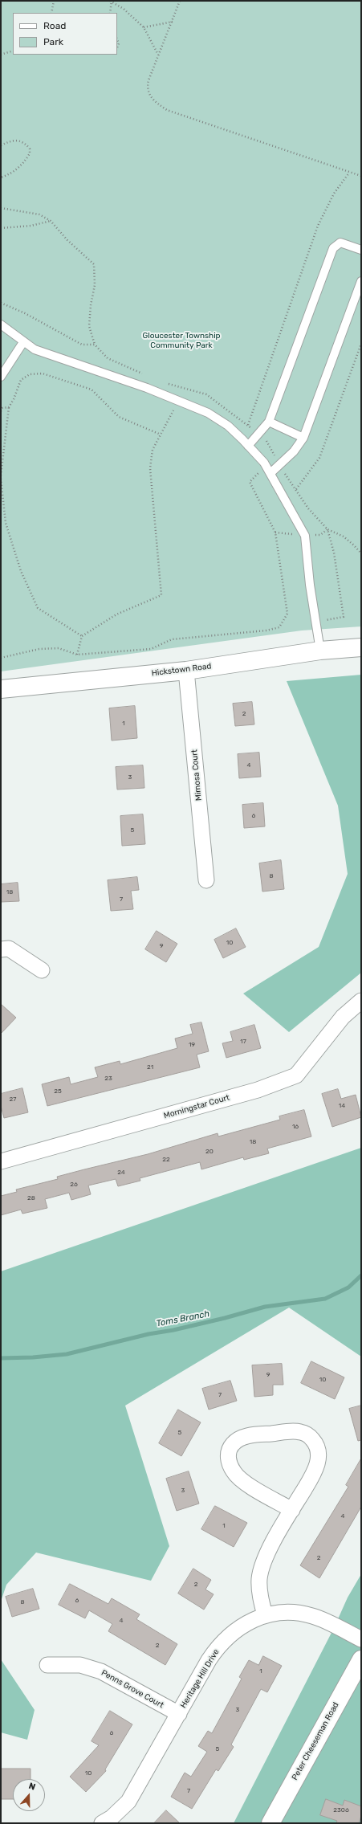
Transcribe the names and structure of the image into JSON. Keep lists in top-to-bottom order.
{
  "streets": {
    "street": [
      "Hickstown Road",
      "Mimosa Court",
      "Morningstar Court",
      "Heritage Hill Drive",
      "Penns Grove Court",
      "Peter Cheeseman Road"
    ]
  },
  "crossings": [
    ["Hickstown Road", "Mimosa Court"],
    ["Heritage Hill Drive", "Penns Grove Court"]
  ],
  "water": ["Toms Branch"],
  "parks": ["Gloucester Township Community Park"],
  "house_numbers": [
    "2",
    "1",
    "4",
    "3",
    "6",
    "5",
    "8",
    "18",
    "7",
    "10",
    "9",
    "17",
    "19",
    "21",
    "23",
    "25",
    "27",
    "14",
    "16",
    "18",
    "20",
    "22",
    "24",
    "26",
    "28",
    "9",
    "10",
    "7",
    "5",
    "3",
    "4",
    "1",
    "2",
    "2",
    "6",
    "8",
    "4",
    "2",
    "1",
    "3",
    "6",
    "5",
    "10",
    "7",
    "2306"
  ],
  "legend": ["Road", "Park"],
  "north": "top"
}
